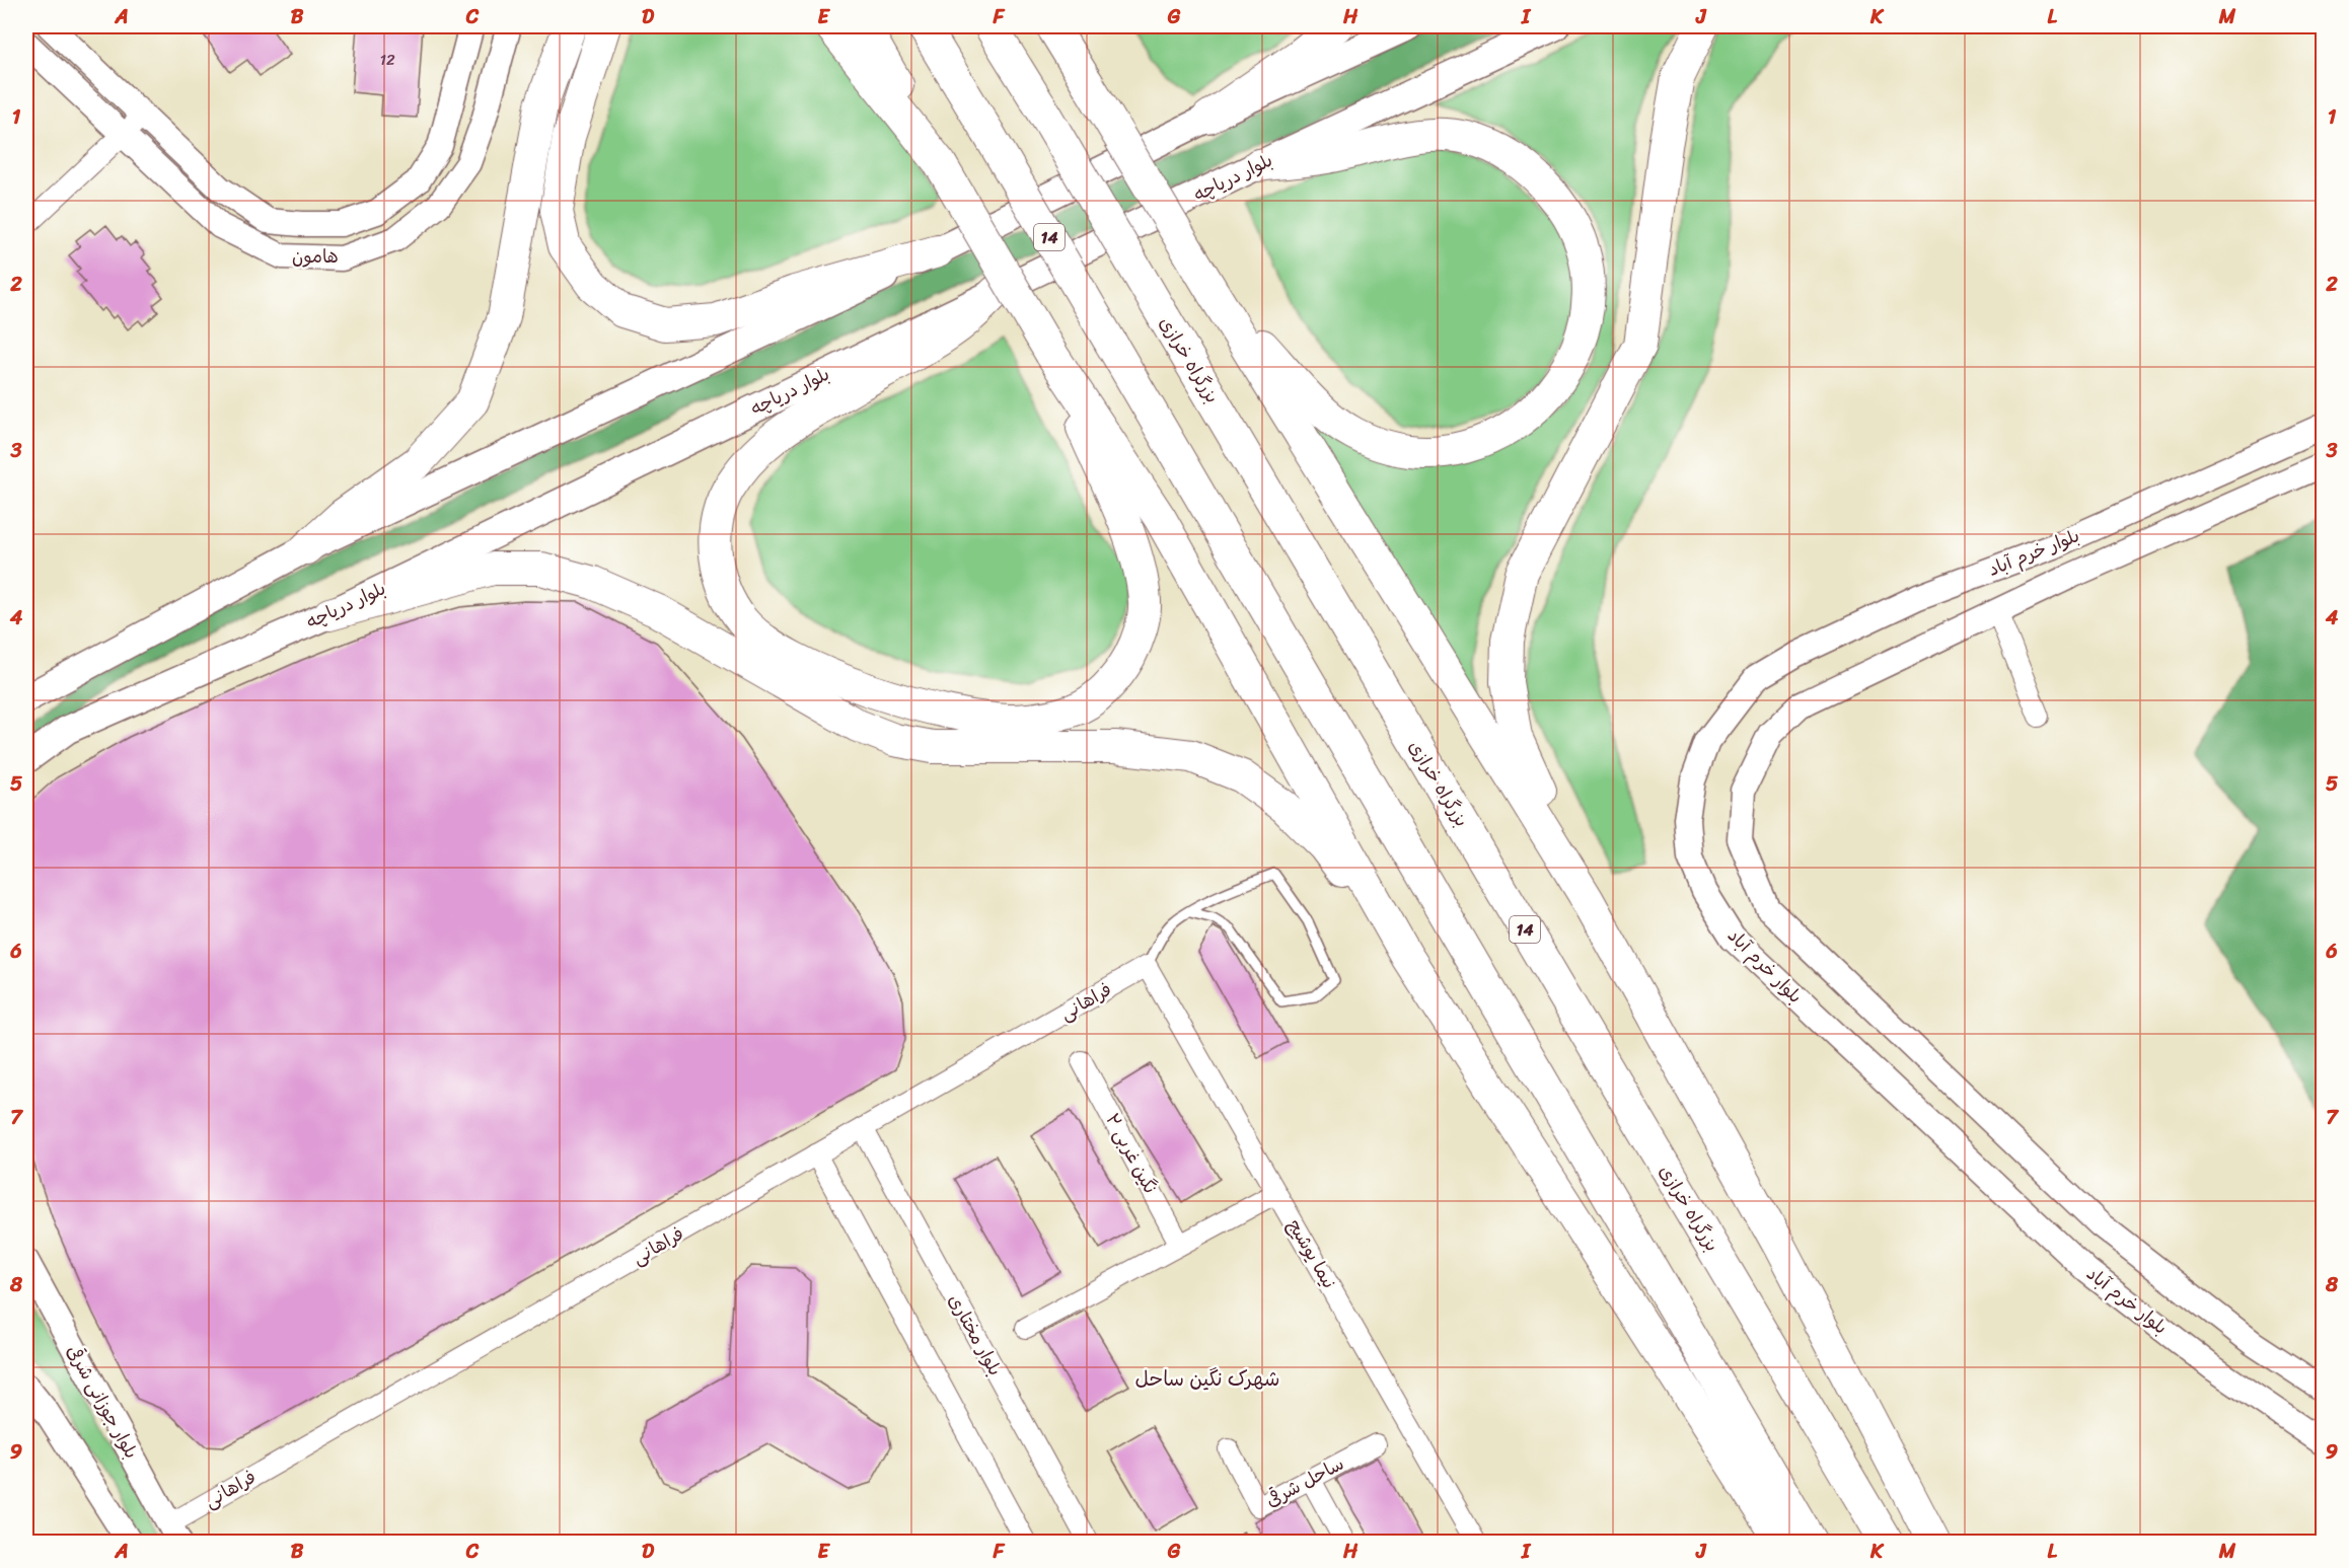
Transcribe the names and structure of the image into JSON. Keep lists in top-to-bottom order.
{
  "streets": {
    "highway": ["14", "بزرگراه خرازی"],
    "main road": ["بلوار دریاچه"],
    "street": [
      "هامون",
      "بلوار خرم آباد",
      "فراهانی",
      "نگین غربی ۲",
      "نیما یوشیج",
      "بلوار مختاری",
      "بلوار جوزانی شرقی",
      "ساحل شرقی"
    ]
  },
  "crossings": [
    ["فراهانی", "نیما یوشیج"],
    ["فراهانی", "بلوار مختاری"],
    ["فراهانی", "بلوار جوزانی شرقی"]
  ],
  "districts": ["شهرک نگین ساحل"],
  "house_numbers": ["12"],
  "grid": {
    "columns": [
      "A",
      "B",
      "C",
      "D",
      "E",
      "F",
      "G",
      "H",
      "I",
      "J",
      "K",
      "L",
      "M"
    ],
    "rows": [
      "1",
      "2",
      "3",
      "4",
      "5",
      "6",
      "7",
      "8",
      "9"
    ]
  }
}
